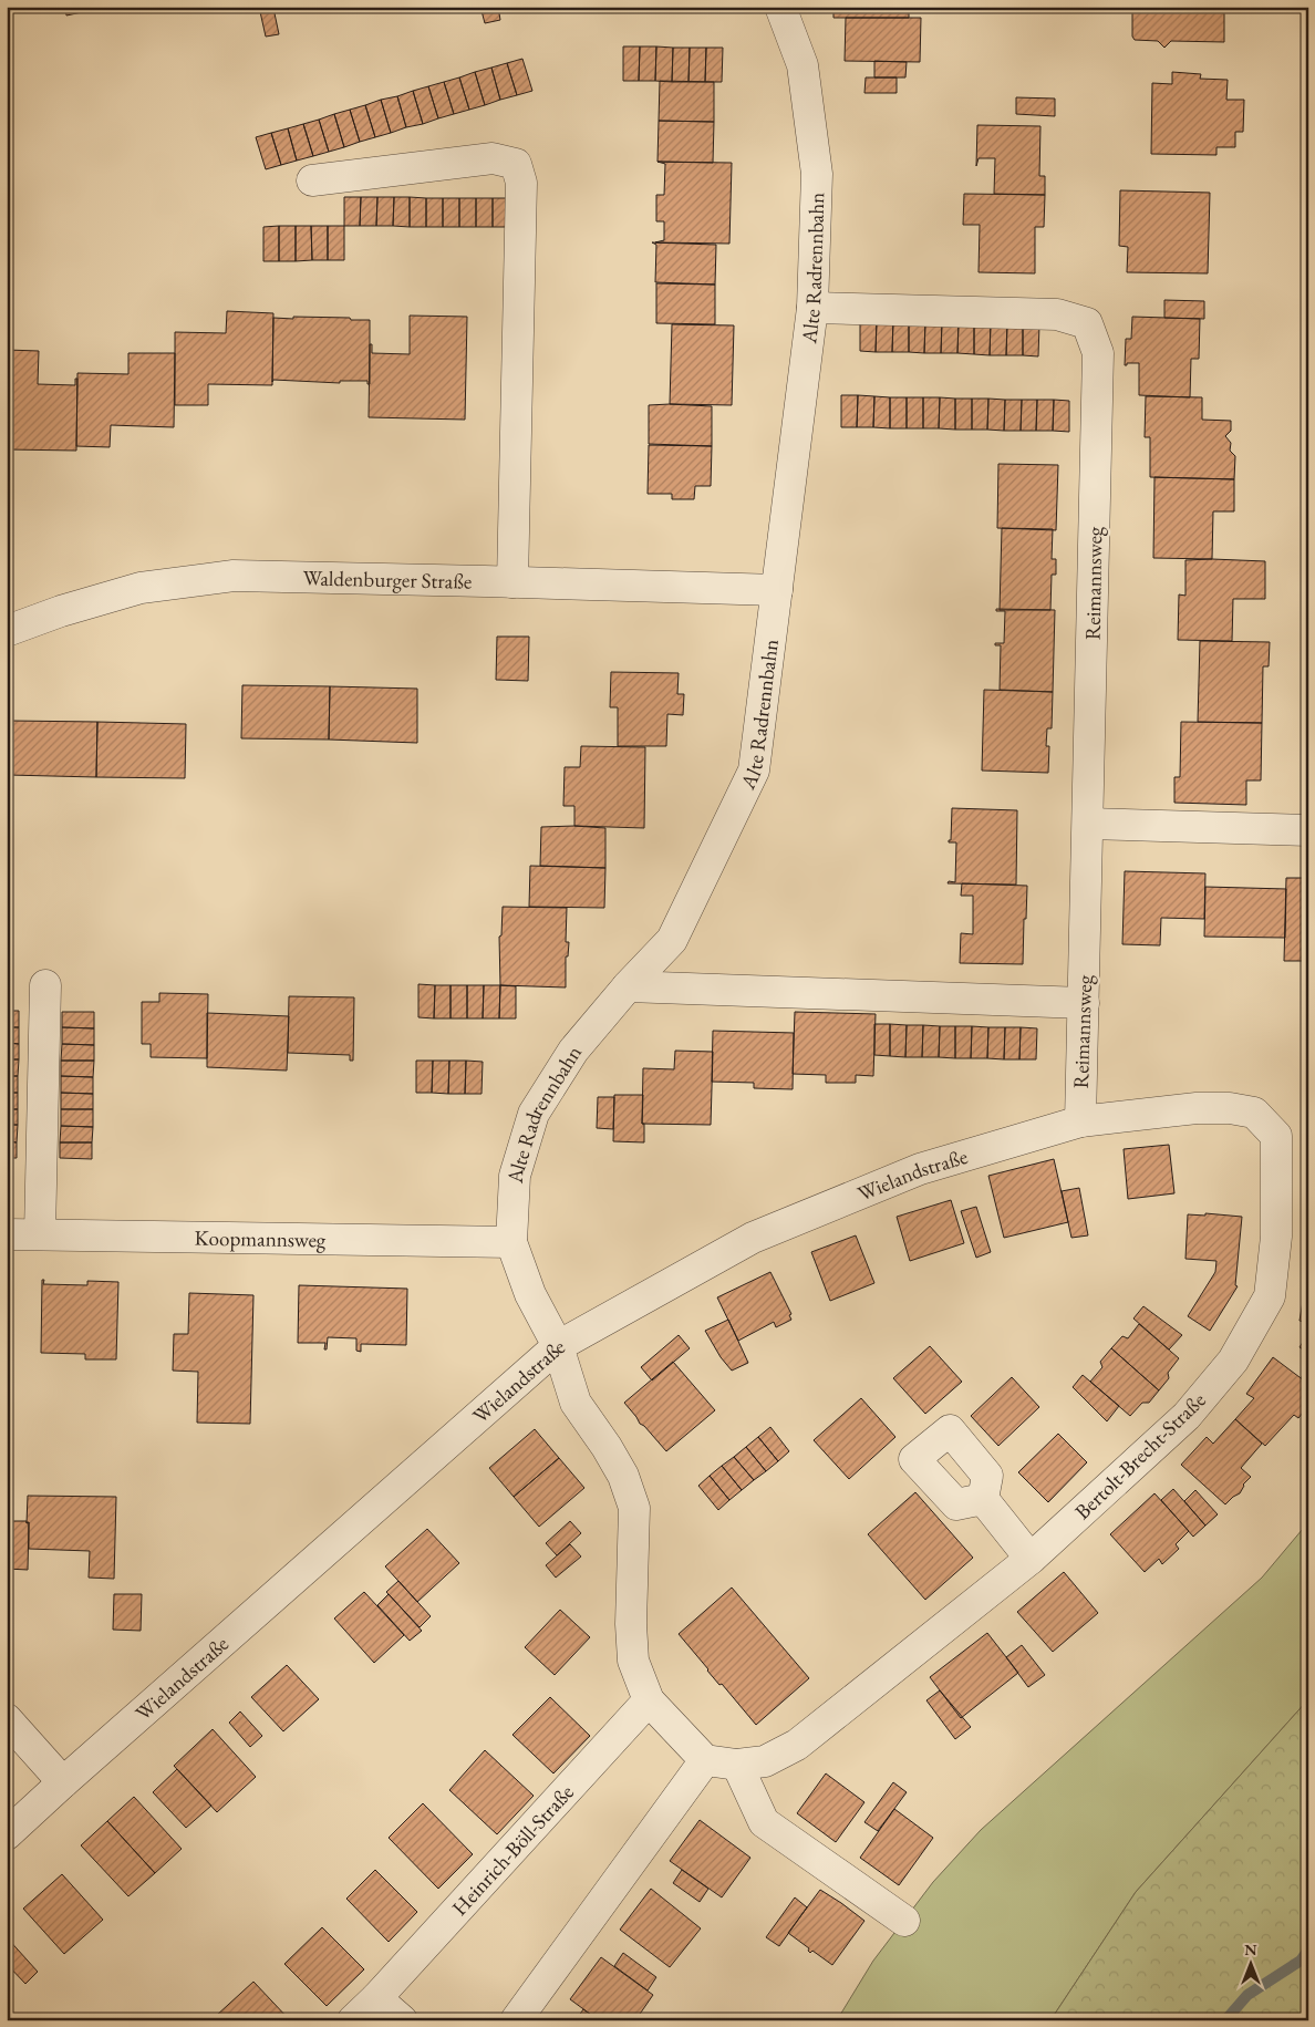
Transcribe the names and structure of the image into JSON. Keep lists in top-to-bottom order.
{
  "streets": {
    "street": [
      "Alte Radrennbahn",
      "Waldenburger Straße",
      "Reimannsweg",
      "Wielandstraße",
      "Koopmannsweg",
      "Bertolt-Brecht-Straße",
      "Heinrich-Böll-Straße"
    ]
  },
  "crossings": [
    ["Alte Radrennbahn", "Waldenburger Straße"],
    ["Alte Radrennbahn", "Reimannsweg"],
    ["Alte Radrennbahn", "Wielandstraße"],
    ["Alte Radrennbahn", "Koopmannsweg"],
    ["Reimannsweg", "Wielandstraße"],
    ["Wielandstraße", "Bertolt-Brecht-Straße"]
  ],
  "north": "top"
}
